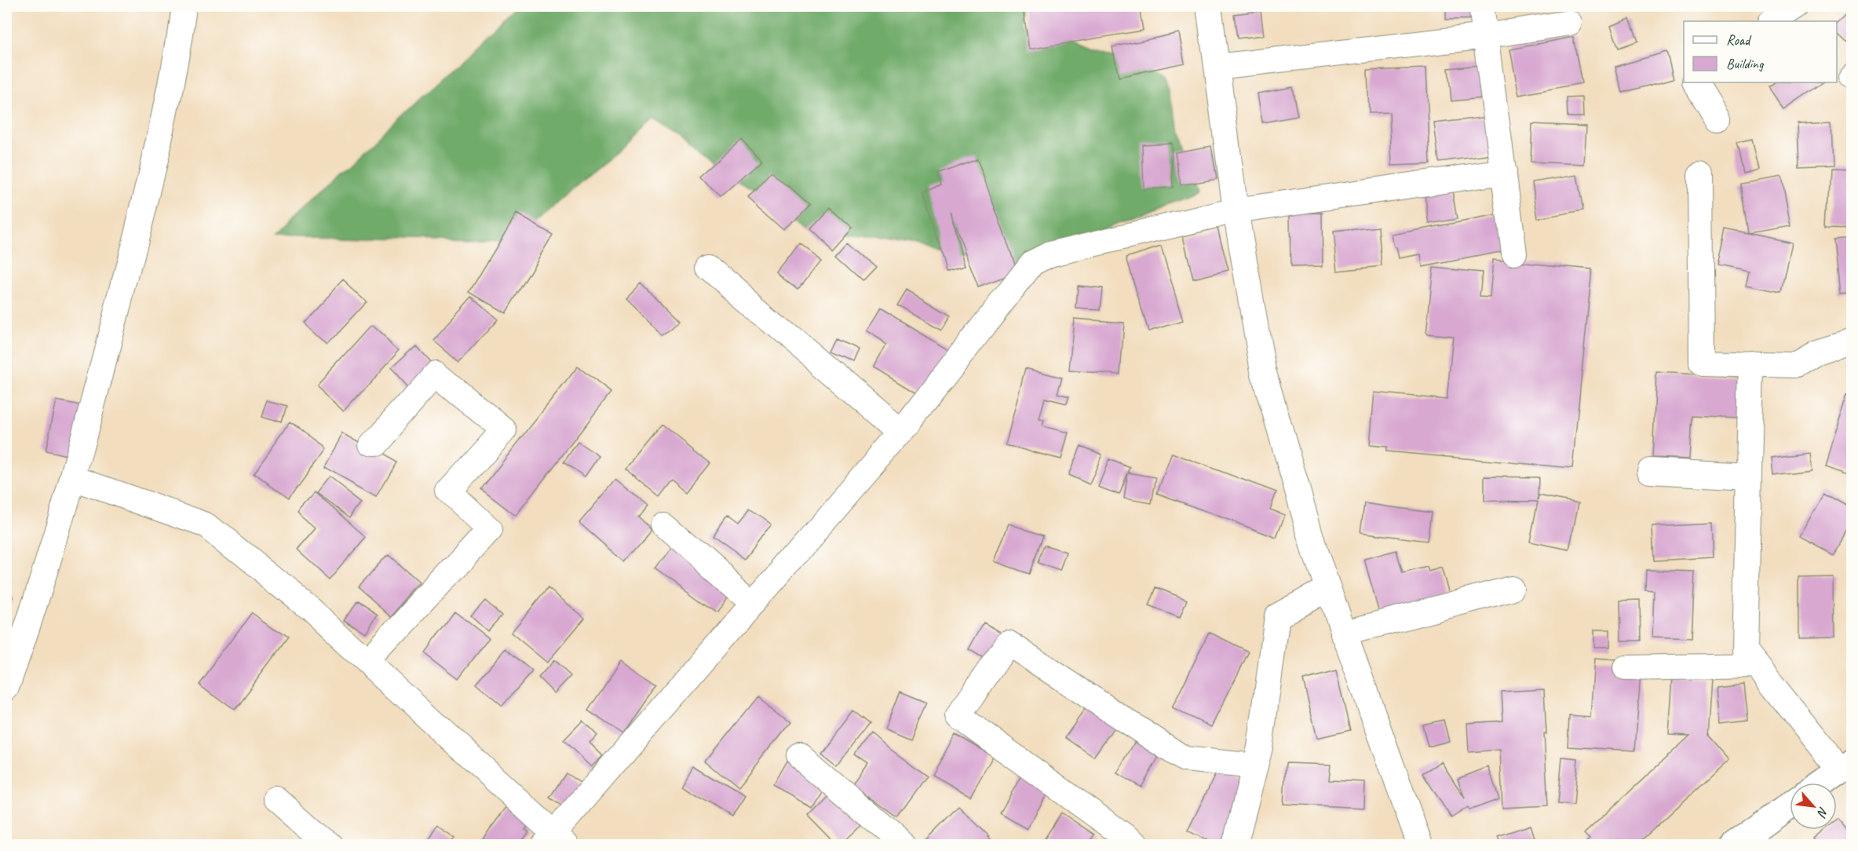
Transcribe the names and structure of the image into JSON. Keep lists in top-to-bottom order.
{
  "legend": ["Road", "Building"],
  "north": "bottom right"
}
